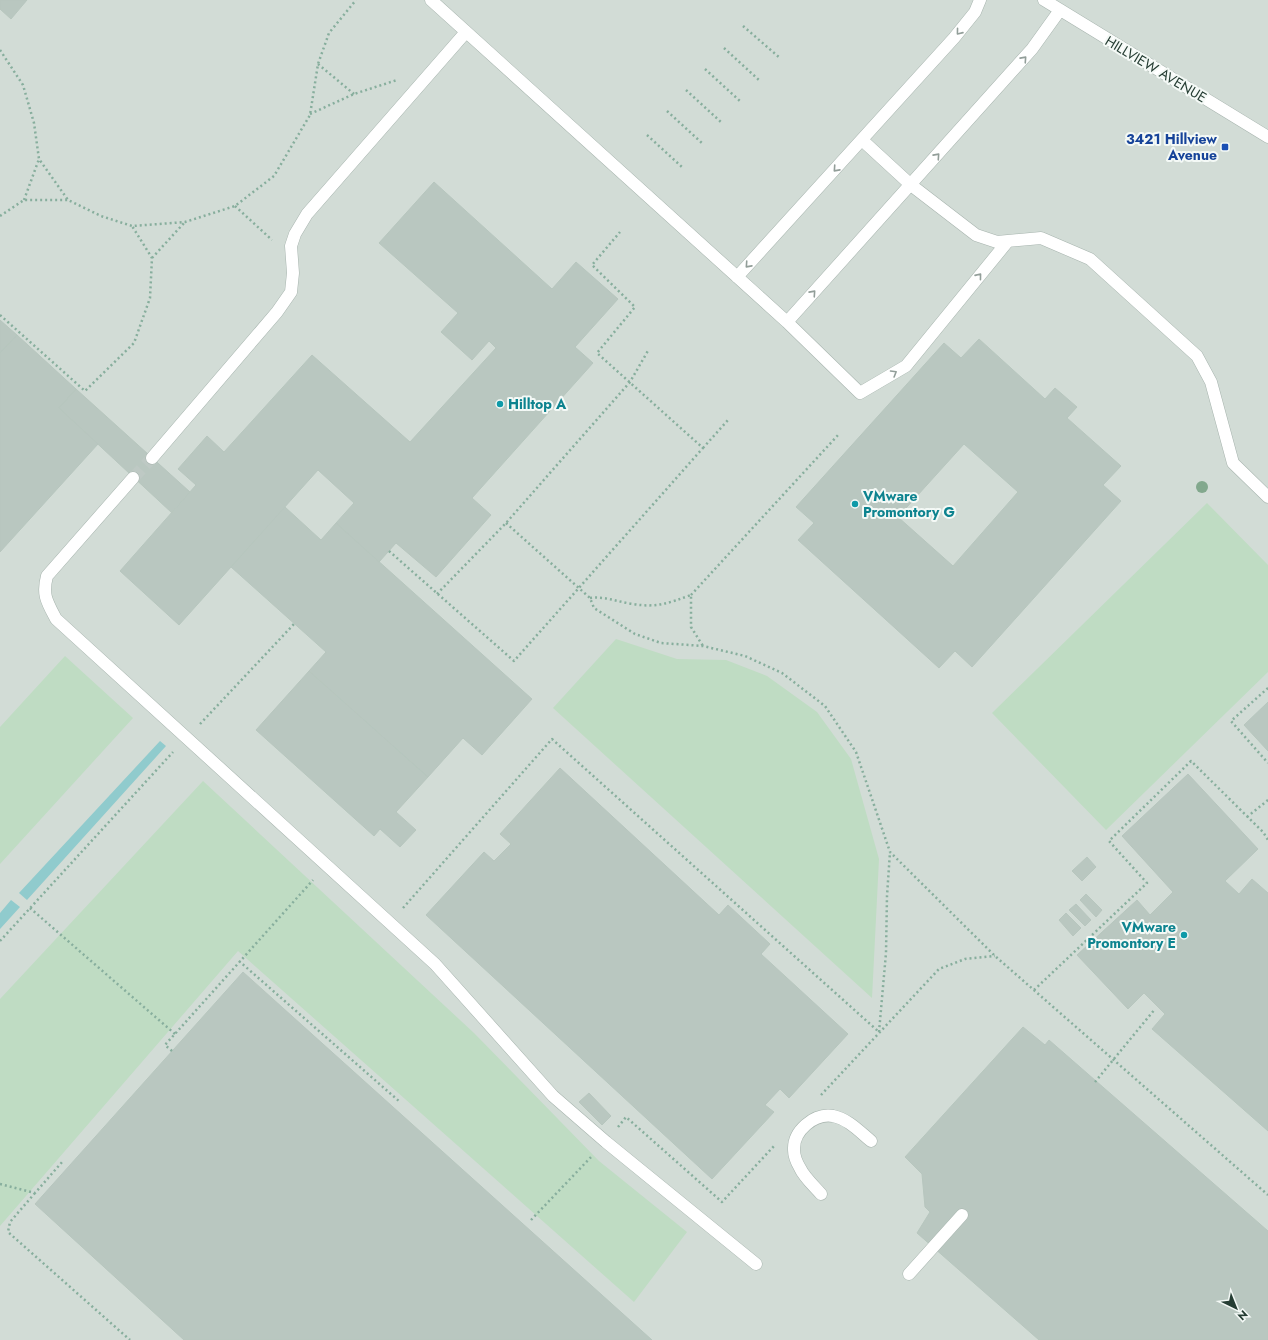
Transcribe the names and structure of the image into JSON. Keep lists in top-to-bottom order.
{
  "streets": {
    "street": ["HILLVIEW AVENUE"]
  },
  "places": {
    "transit": ["3421 Hillview Avenue"],
    "other": ["Hilltop A", "VMware Promontory G", "VMware Promontory E"]
  },
  "north": "bottom right"
}
